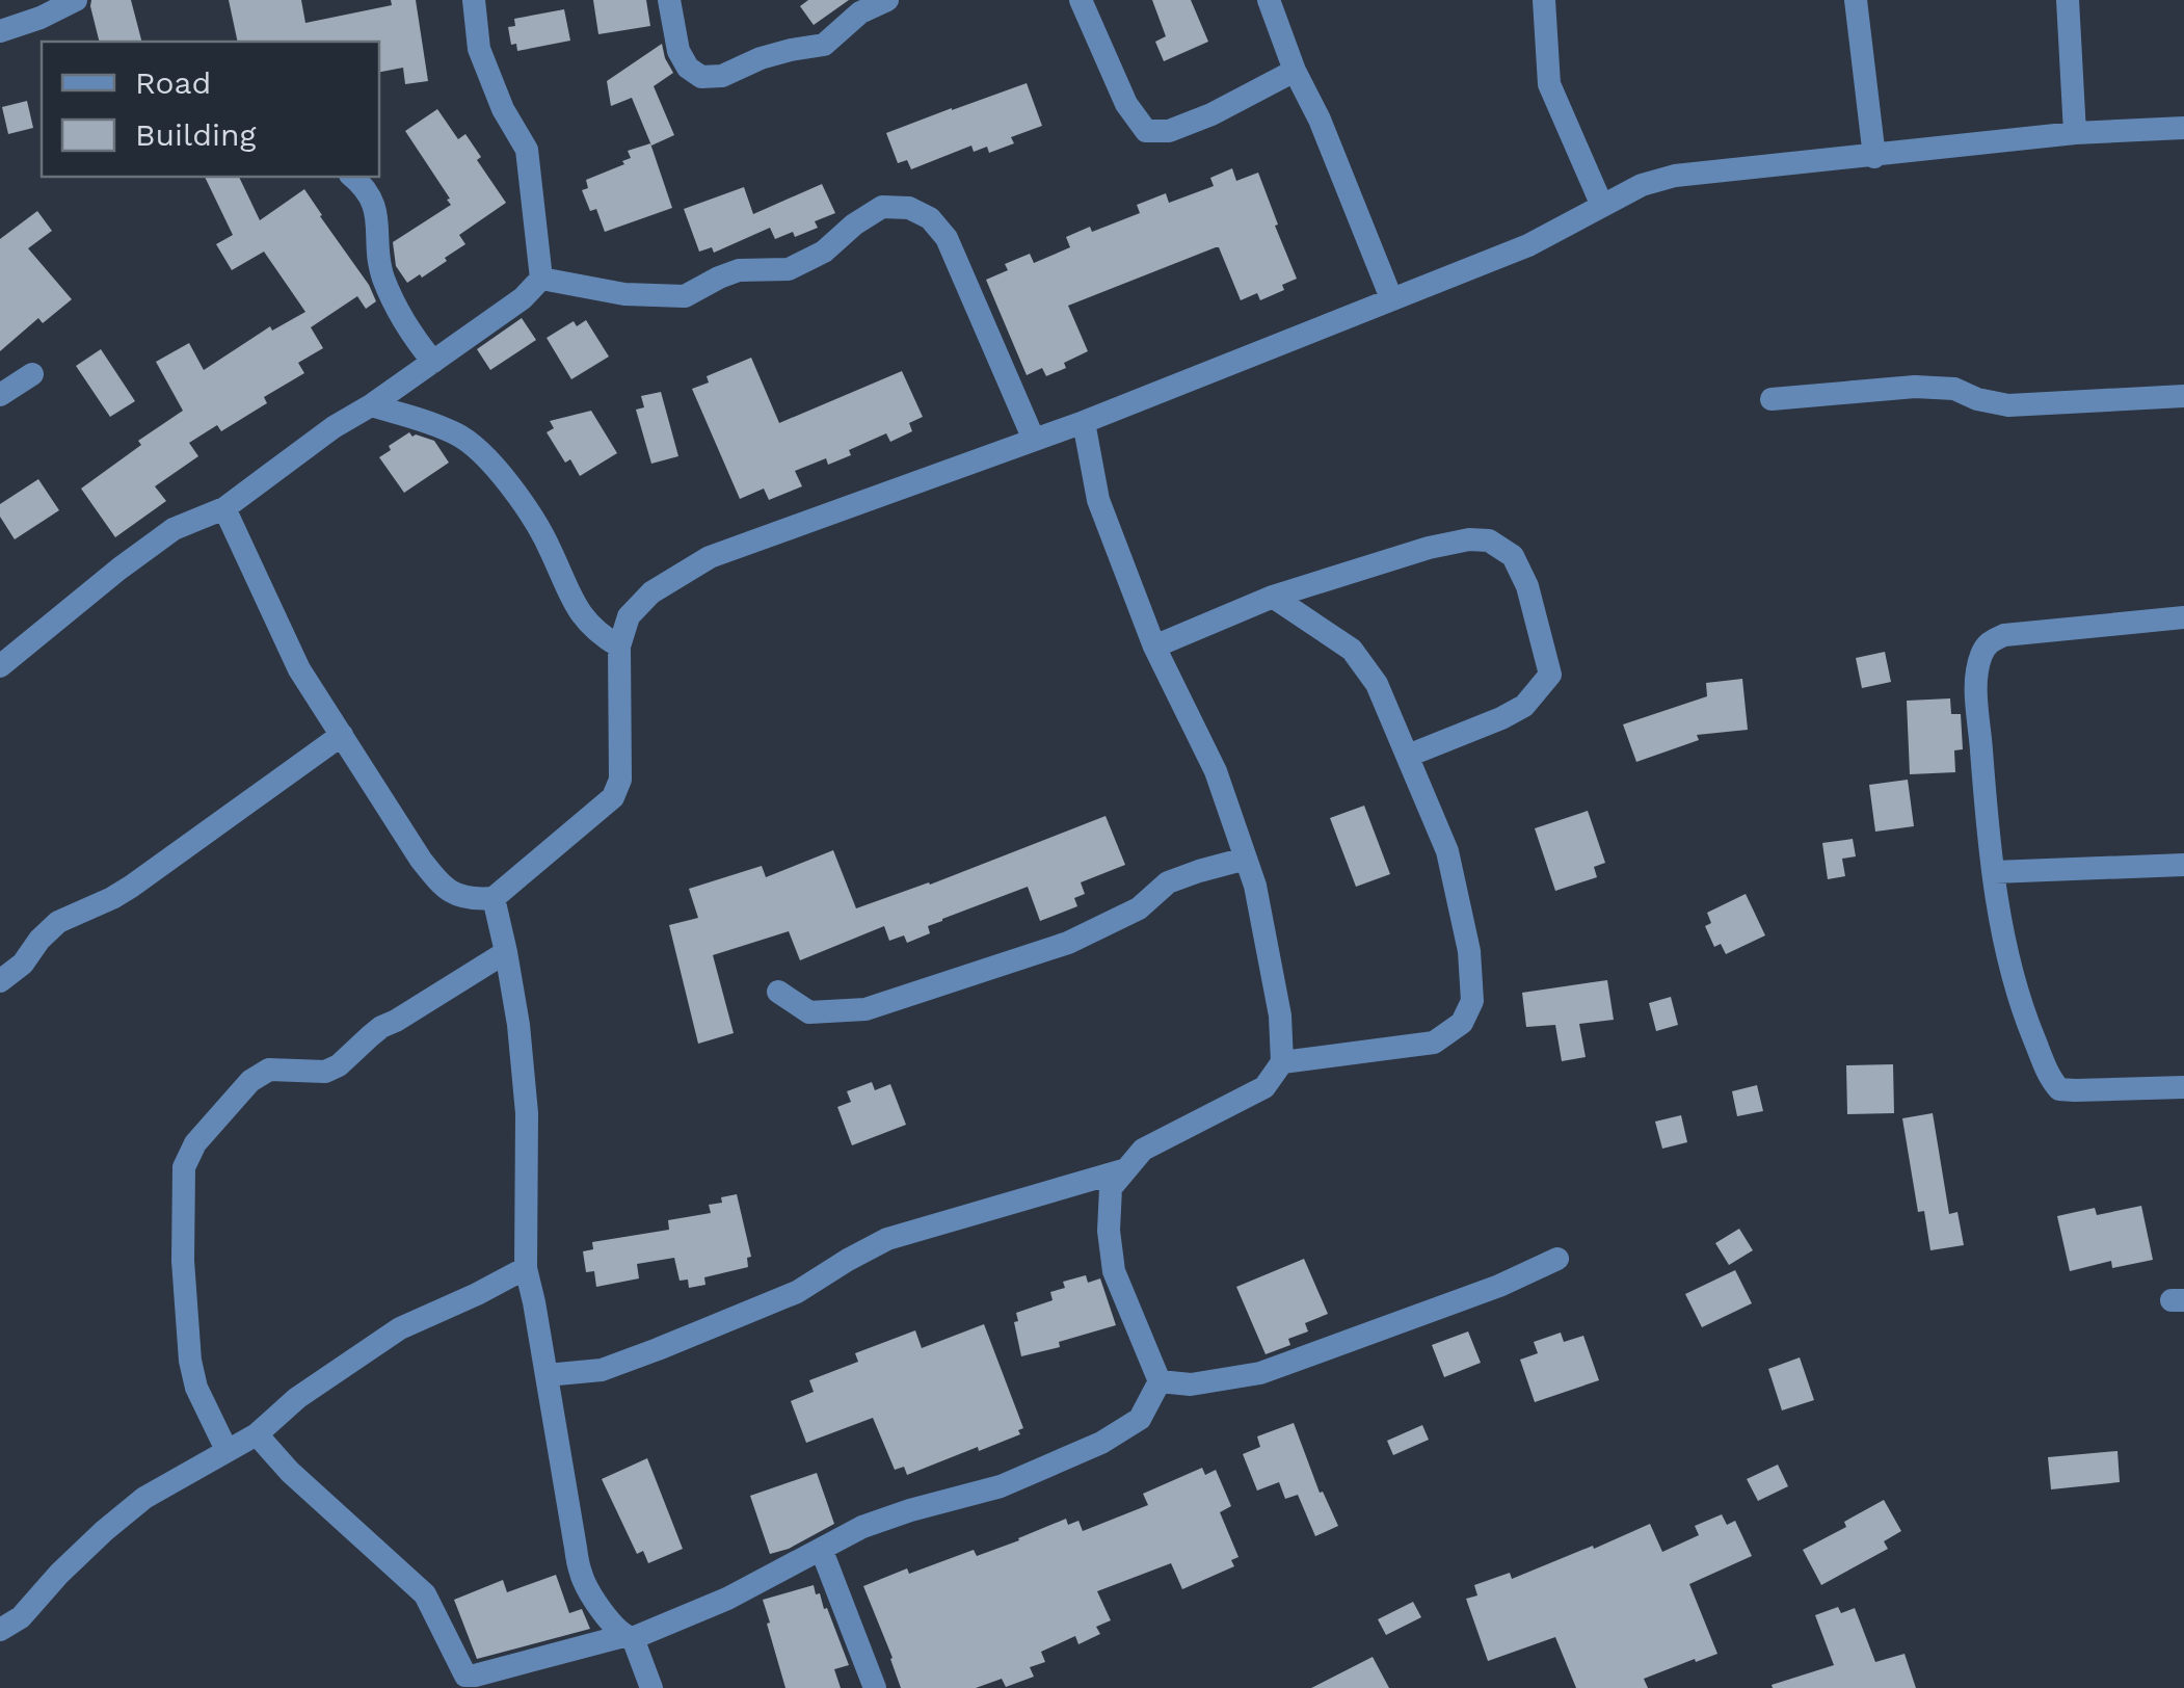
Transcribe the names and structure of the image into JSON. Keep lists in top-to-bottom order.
{
  "legend": ["Road", "Building"]
}
